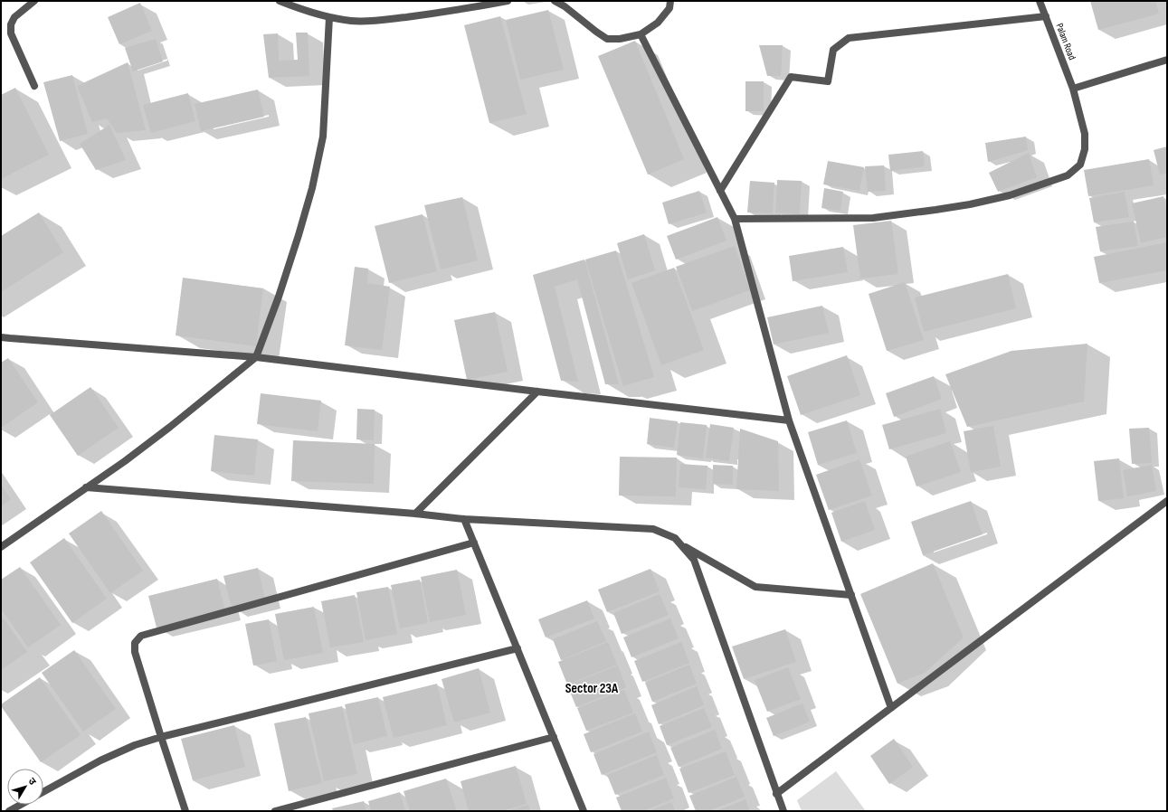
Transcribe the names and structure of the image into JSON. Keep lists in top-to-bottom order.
{
  "streets": {
    "street": ["Palam Road"]
  },
  "districts": ["Sector 23A"],
  "north": "top right"
}
